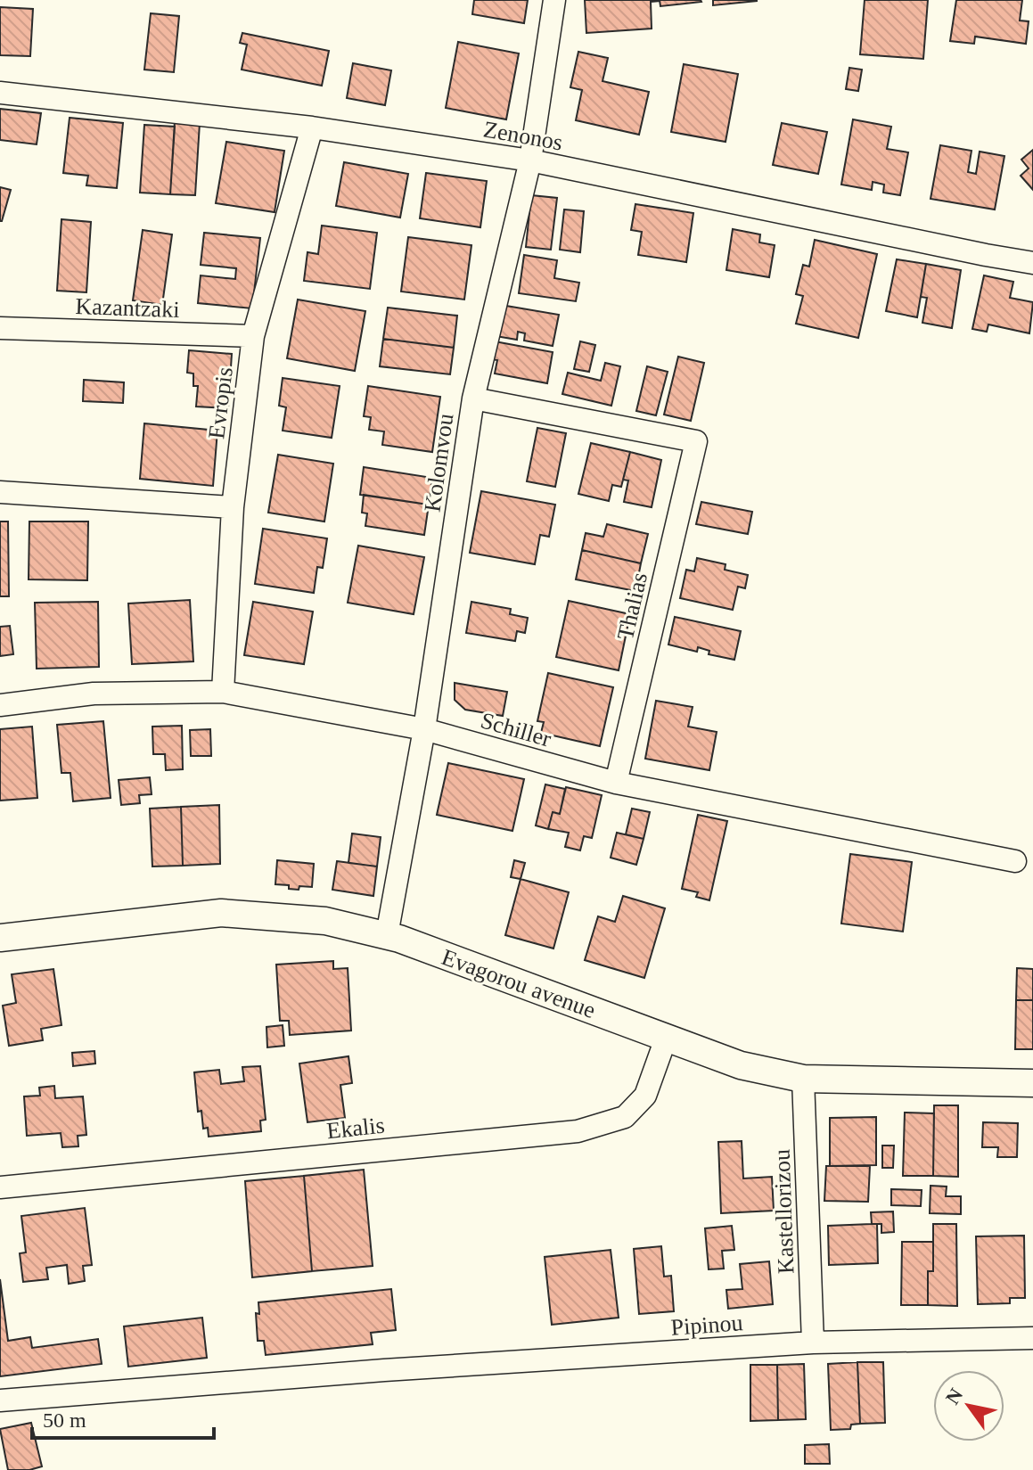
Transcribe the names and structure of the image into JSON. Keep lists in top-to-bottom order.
{
  "streets": {
    "street": [
      "Zenonos",
      "Kazantzaki",
      "Evropis",
      "Kolomvou",
      "Thalias",
      "Schiller",
      "Evagorou avenue",
      "Ekalis",
      "Kastellorizou",
      "Pipinou"
    ]
  },
  "crossings": [
    ["Zenonos", "Evropis"],
    ["Zenonos", "Kolomvou"],
    ["Kazantzaki", "Evropis"],
    ["Evropis", "Schiller"],
    ["Kolomvou", "Thalias"],
    ["Kolomvou", "Schiller"],
    ["Kolomvou", "Evagorou avenue"],
    ["Thalias", "Schiller"],
    ["Evagorou avenue", "Ekalis"],
    ["Evagorou avenue", "Kastellorizou"],
    ["Kastellorizou", "Pipinou"]
  ],
  "scale_bar": "50 m",
  "north": "top left"
}
